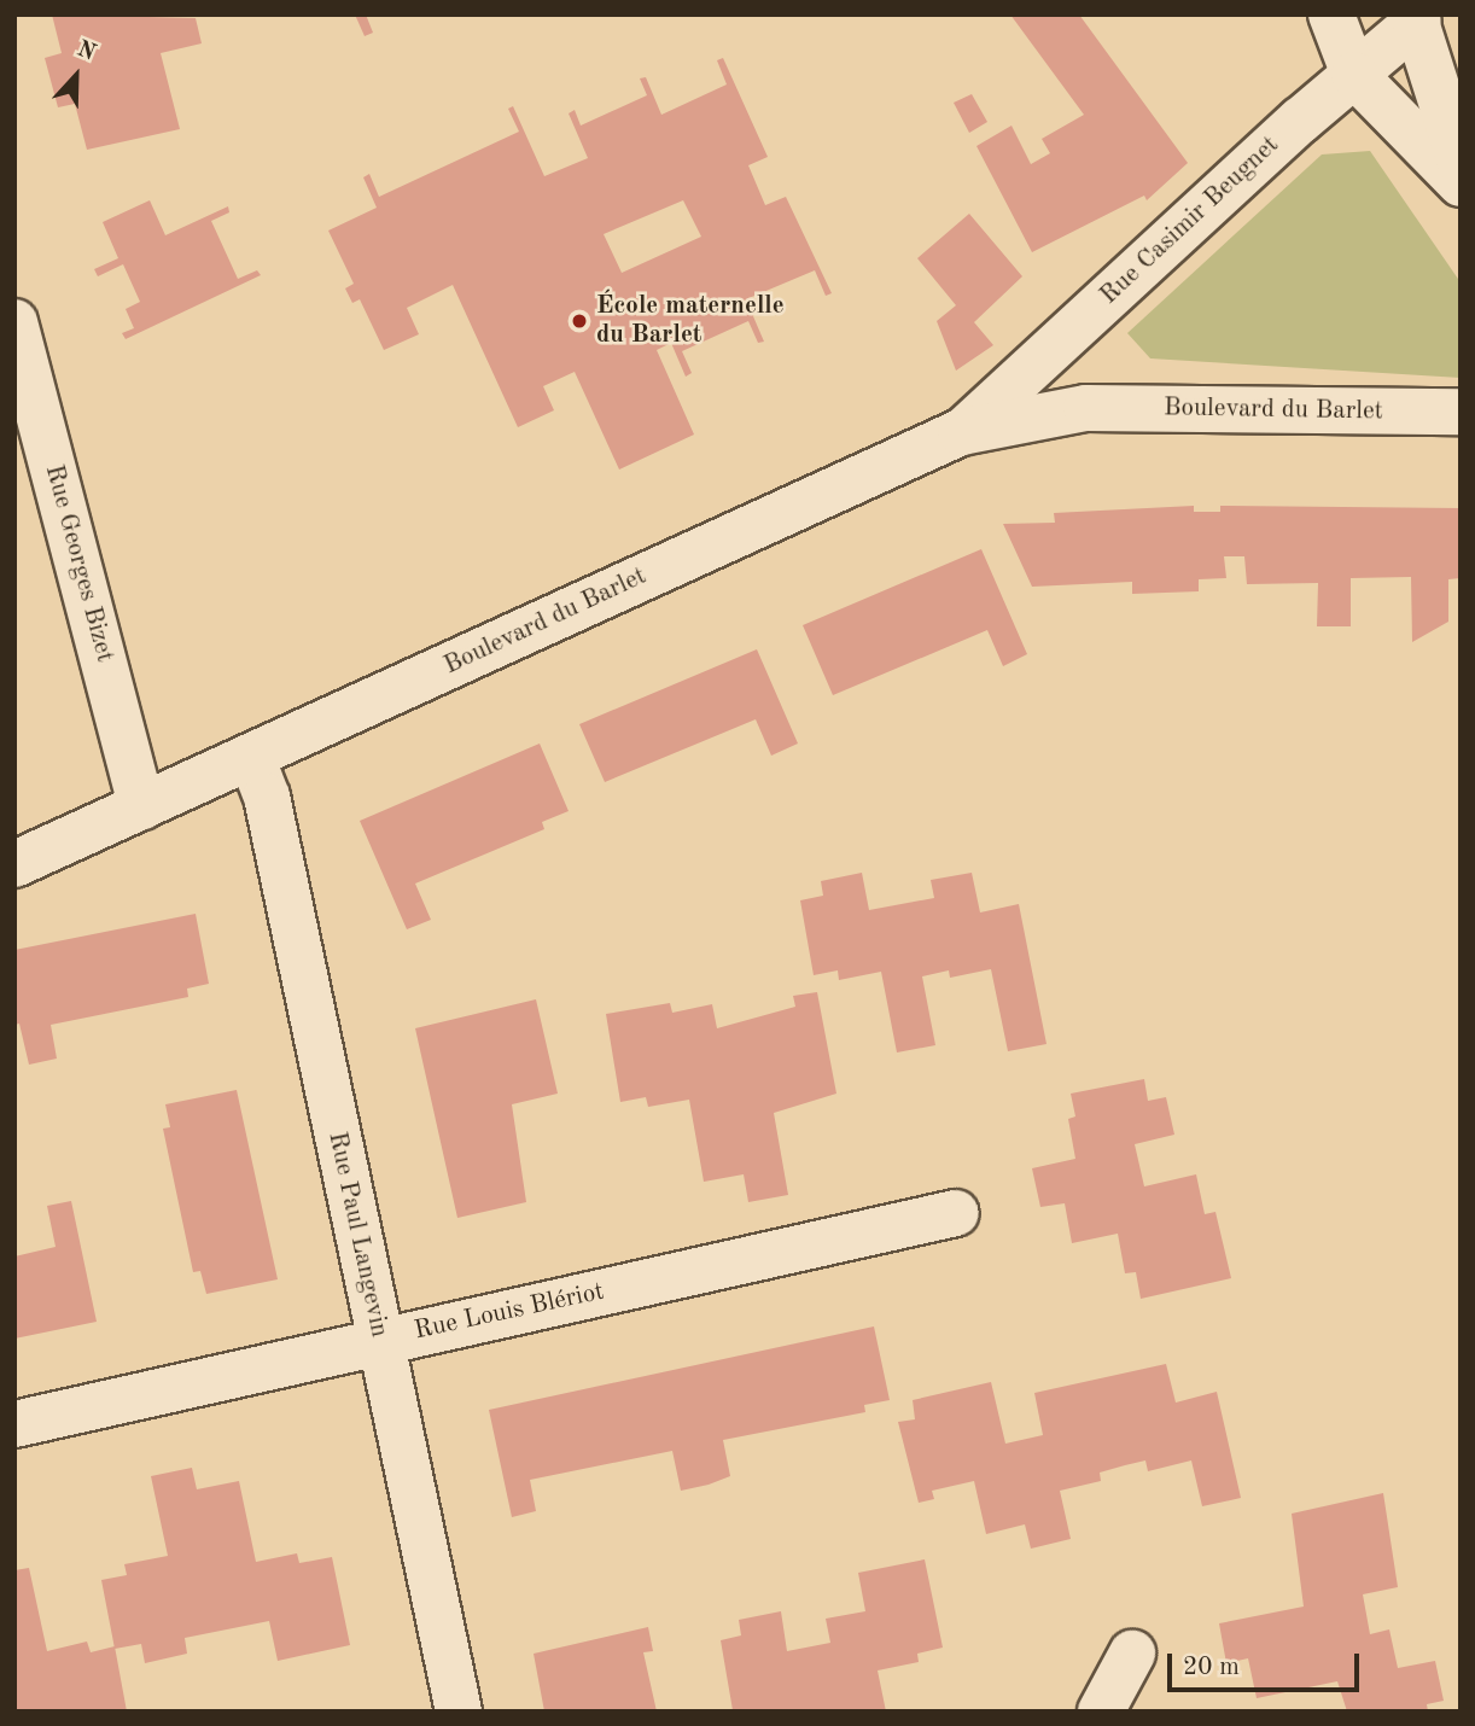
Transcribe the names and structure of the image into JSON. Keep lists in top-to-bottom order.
{
  "streets": {
    "street": [
      "Rue Casimir Beugnet",
      "Boulevard du Barlet",
      "Rue Georges Bizet",
      "Rue Paul Langevin",
      "Rue Louis Blériot"
    ]
  },
  "crossings": [
    ["Rue Casimir Beugnet", "Boulevard du Barlet"],
    ["Boulevard du Barlet", "Rue Georges Bizet"],
    ["Boulevard du Barlet", "Rue Paul Langevin"],
    ["Rue Paul Langevin", "Rue Louis Blériot"]
  ],
  "places": ["École maternelle du Barlet"],
  "scale_bar": "20 m",
  "north": "top"
}
